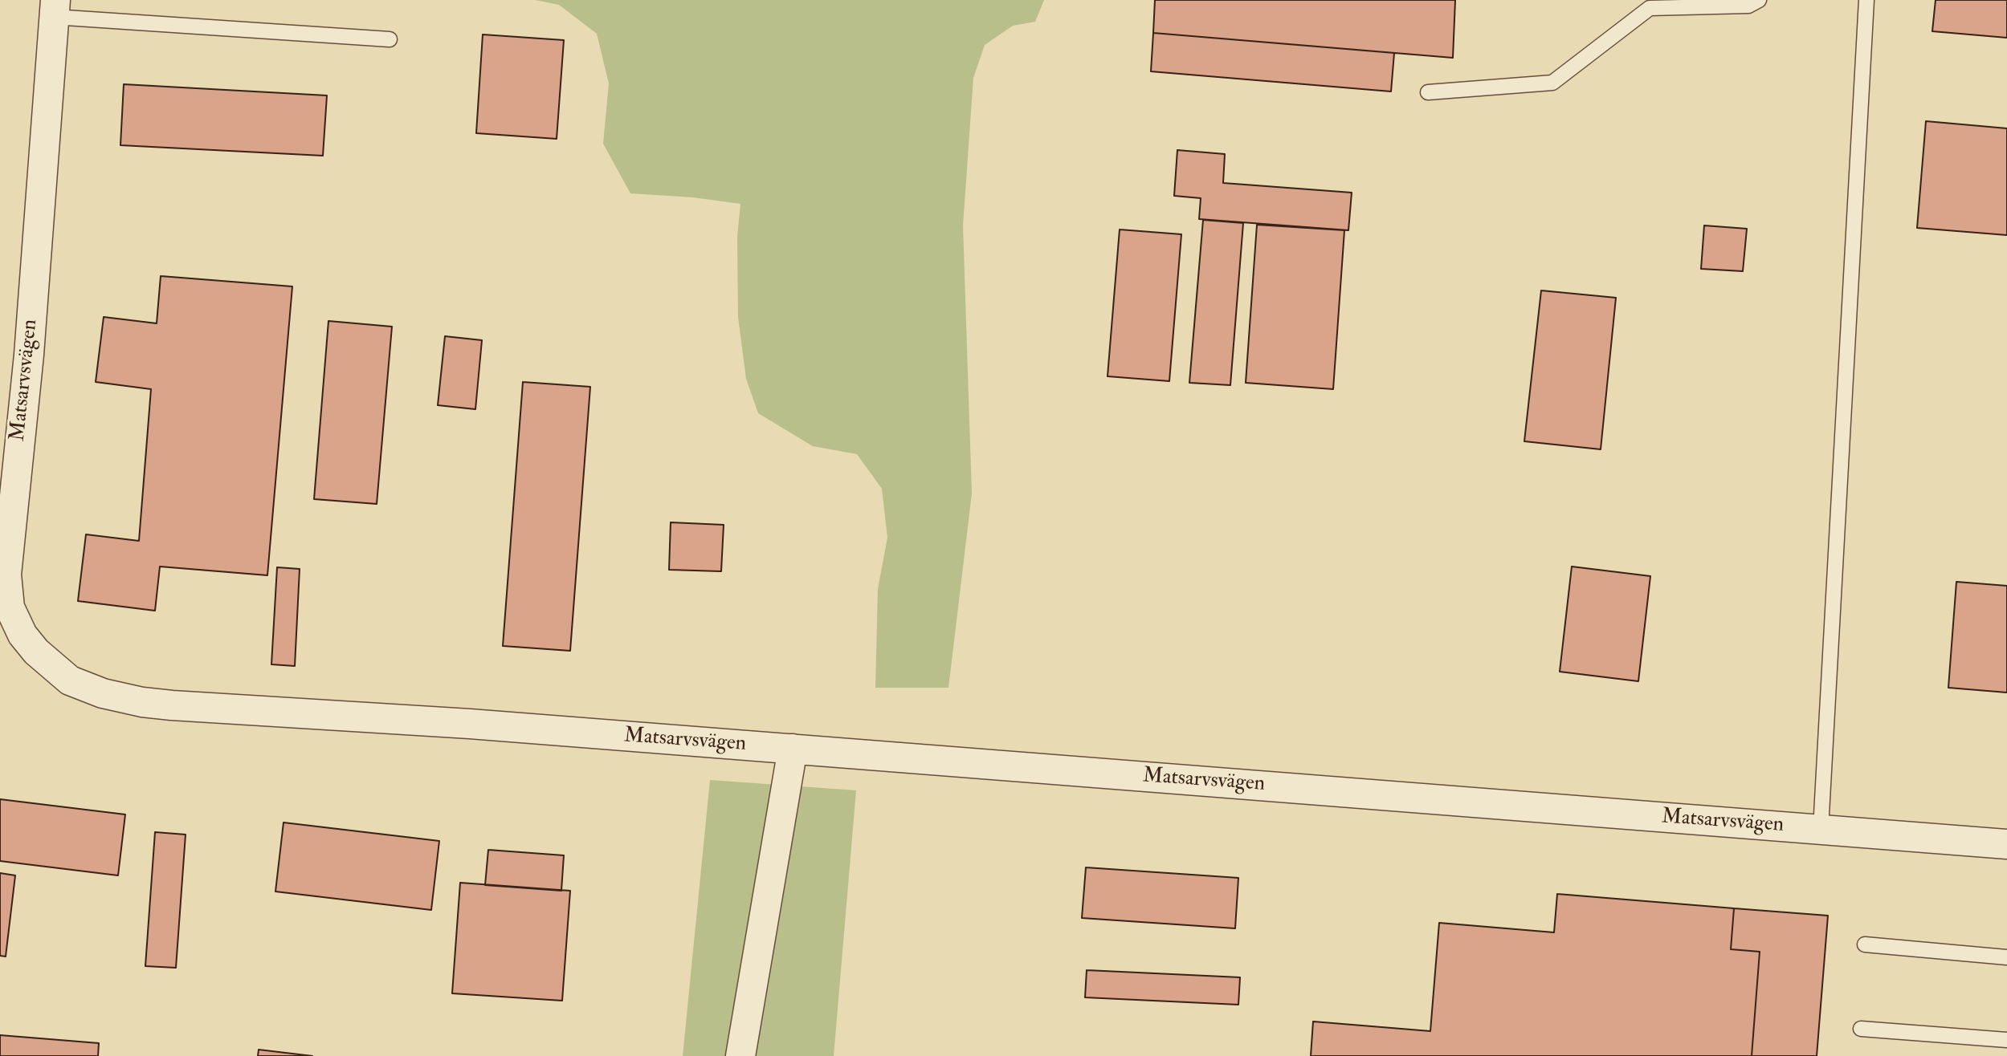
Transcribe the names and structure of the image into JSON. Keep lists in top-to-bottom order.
{
  "streets": {
    "street": ["Matsarvsvägen"]
  }
}
